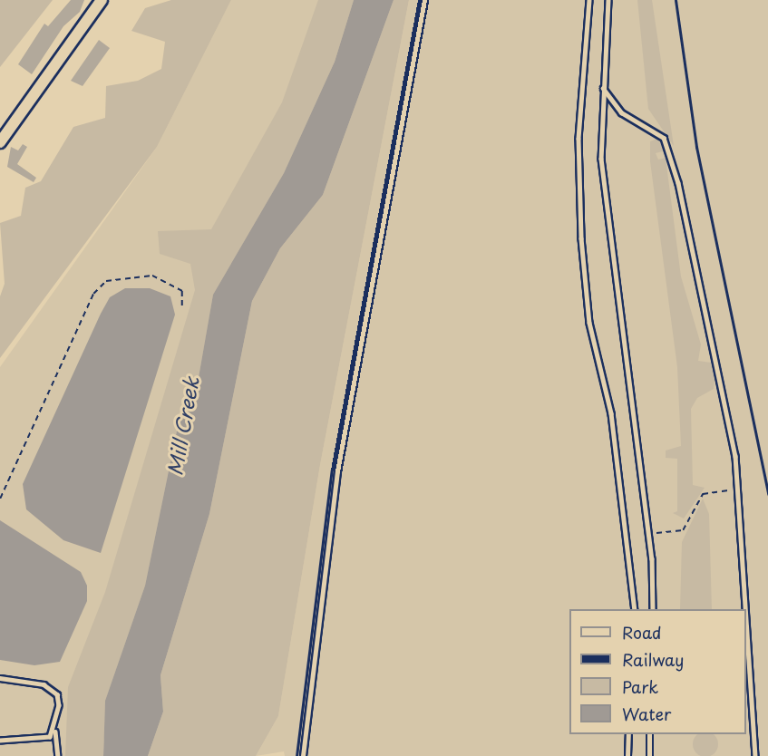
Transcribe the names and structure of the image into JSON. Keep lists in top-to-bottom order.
{
  "water": ["Mill Creek"],
  "legend": [
    "Road",
    "Railway",
    "Park",
    "Water"
  ]
}
